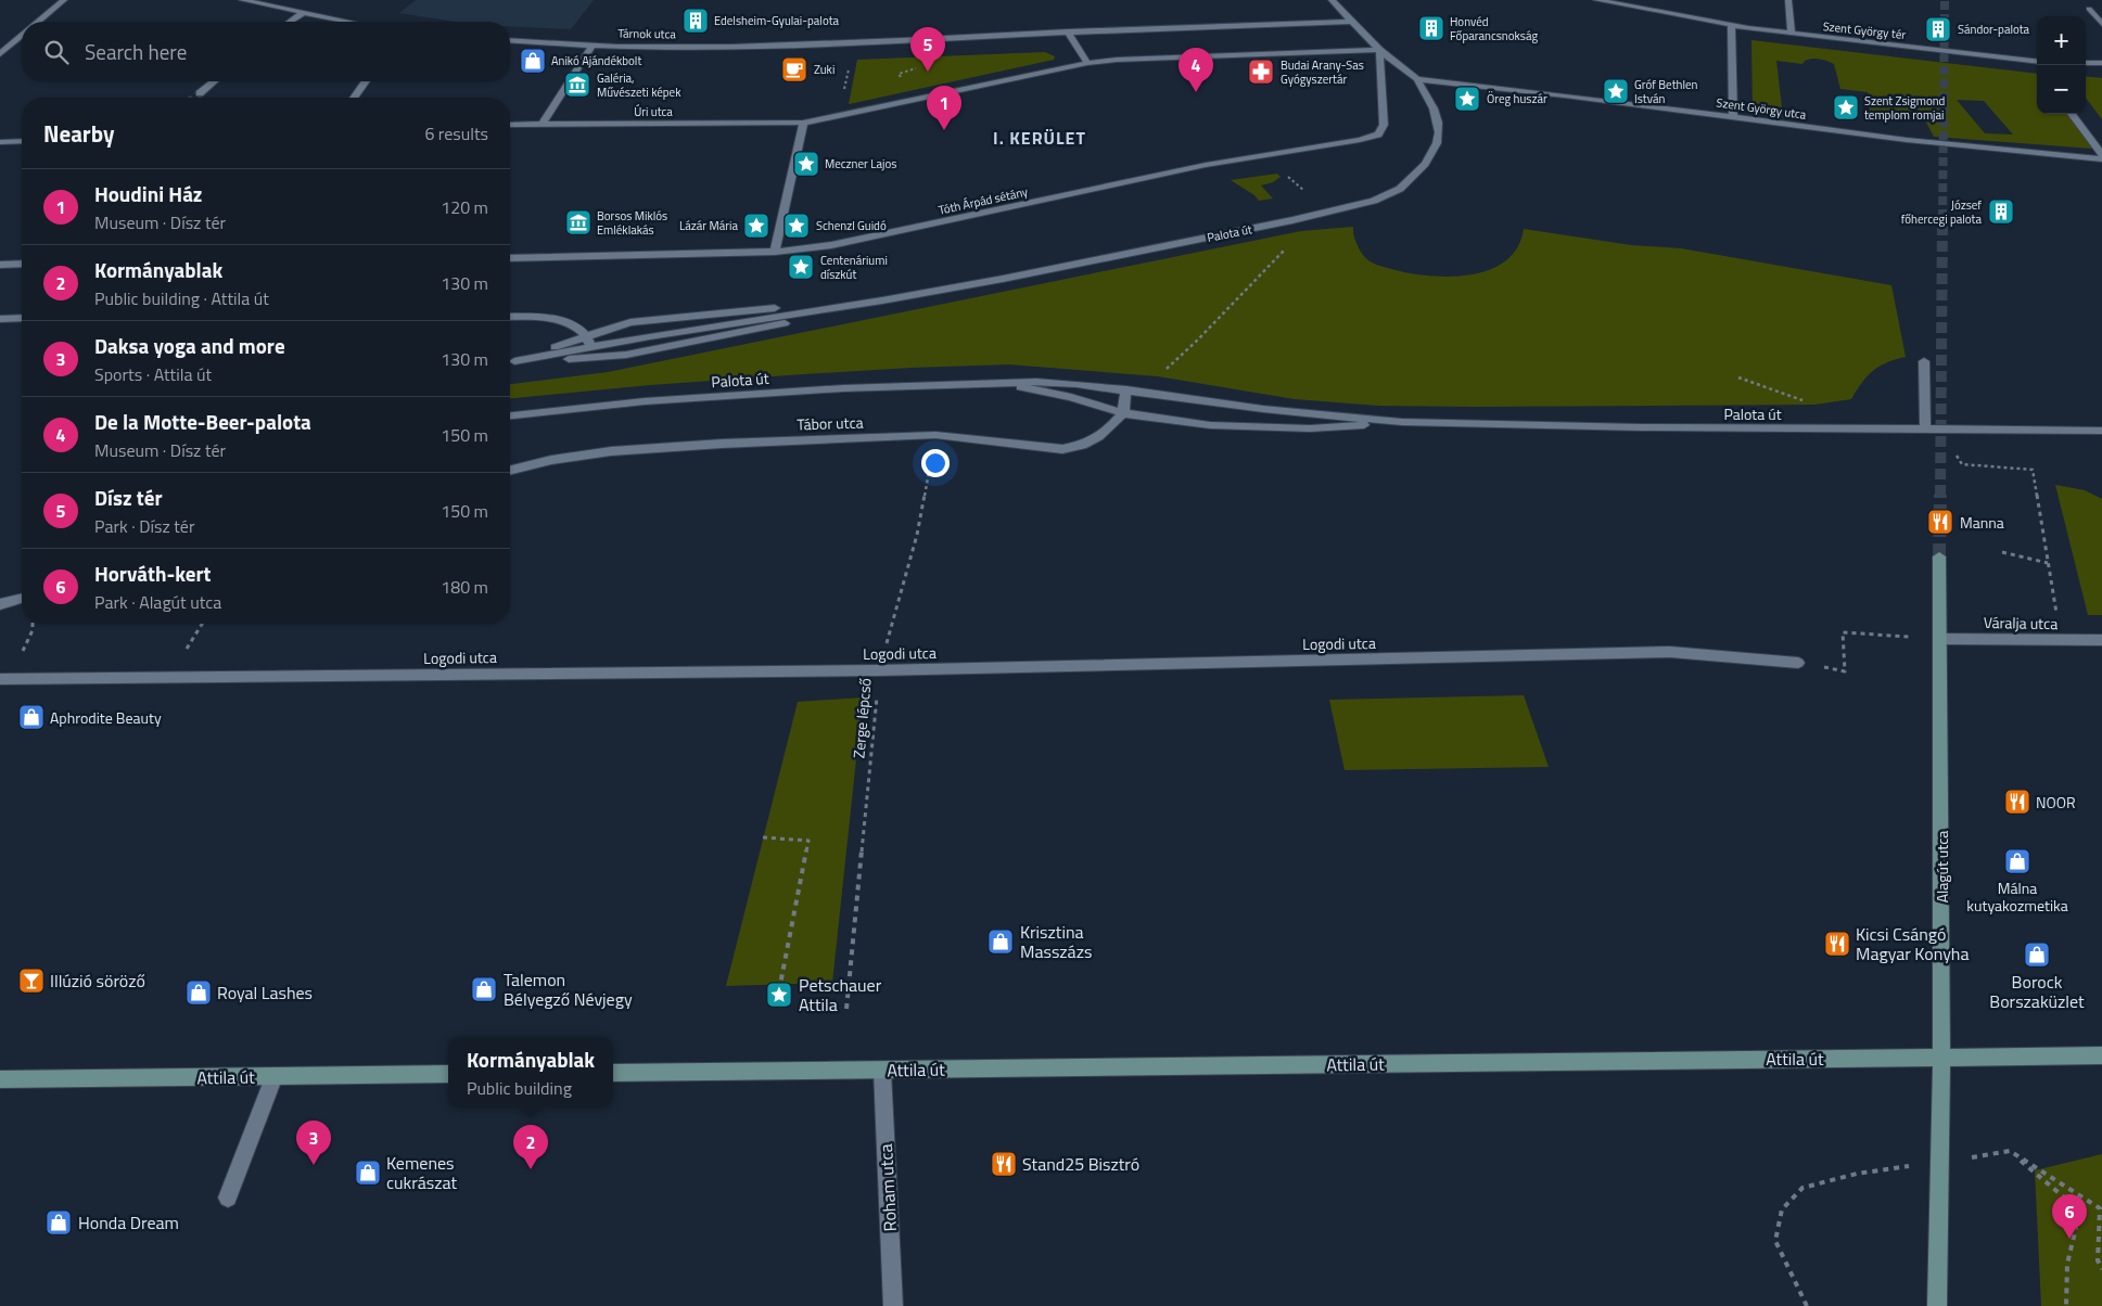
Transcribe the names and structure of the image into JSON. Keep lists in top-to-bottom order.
{
  "streets": {
    "main road": ["Alagút utca", "Attila út"],
    "street": [
      "Szent György tér",
      "Tárnok utca",
      "Szent György utca",
      "Úri utca",
      "Tóth Árpád sétány",
      "Palota út",
      "Tábor utca",
      "Váralja utca",
      "Logodi utca",
      "Roham utca"
    ],
    "path": ["Zerge lépcső"]
  },
  "crossings": [
    ["Tárnok utca", "Palota út"],
    ["Szent György utca", "Palota út"],
    ["Úri utca", "Tóth Árpád sétány"],
    ["Úri utca", "Palota út"],
    ["Tóth Árpád sétány", "Palota út"],
    ["Palota út", "Tábor utca"],
    ["Tábor utca", "Zerge lépcső"],
    ["Váralja utca", "Alagút utca"],
    ["Logodi utca", "Zerge lépcső"],
    ["Alagút utca", "Attila út"],
    ["Attila út", "Roham utca"]
  ],
  "districts": ["I. KERÜLET"],
  "places": {
    "building": [
      "Edelsheim-Gyulai-palota",
      "Honvéd Főparancsnokság",
      "Sándor-palota",
      "József főhercegi palota"
    ],
    "shop": [
      "Anikó Ajándékbolt",
      "Aphrodite Beauty",
      "Málna kutyakozmetika",
      "Krisztina Masszázs",
      "Borock Borszaküzlet",
      "Talemon Bélyegző Névjegy",
      "Royal Lashes",
      "Kemenes cukrászat",
      "Honda Dream"
    ],
    "cafe": ["Zuki"],
    "pharmacy": ["Budai Arany-Sas Gyógyszertár"],
    "museum": ["Galéria, Művészeti képek", "Borsos Miklós Emléklakás"],
    "place": [
      "Gróf Bethlen István",
      "Öreg huszár",
      "Szent Zsigmond templom romjai",
      "Meczner Lajos",
      "Lázár Mária",
      "Schenzl Guidó",
      "Centenáriumi díszkút",
      "Petschauer Attila"
    ],
    "restaurant": [
      "Manna",
      "NOOR",
      "Kicsi Csángó Magyar Konyha",
      "Stand25 Bisztró"
    ],
    "bar": ["Illúzió söröző"]
  },
  "page": {
    "map_buttons": ["+", "−"],
    "search": "Search here",
    "pins": [
      "5",
      "4",
      "1",
      "3",
      "2",
      "6"
    ],
    "heading": ["Nearby", "6 results"],
    "list": [
      {
        "mark": "1",
        "name": "Houdini Ház",
        "note": "Museum · Dísz tér",
        "value": "120 m"
      },
      {
        "mark": "2",
        "name": "Kormányablak",
        "note": "Public building · Attila út",
        "value": "130 m"
      },
      {
        "mark": "3",
        "name": "Daksa yoga and more",
        "note": "Sports · Attila út",
        "value": "130 m"
      },
      {
        "mark": "4",
        "name": "De la Motte-Beer-palota",
        "note": "Museum · Dísz tér",
        "value": "150 m"
      },
      {
        "mark": "5",
        "name": "Dísz tér",
        "note": "Park · Dísz tér",
        "value": "150 m"
      },
      {
        "mark": "6",
        "name": "Horváth-kert",
        "note": "Park · Alagút utca",
        "value": "180 m"
      }
    ],
    "popup": ["Kormányablak", "Public building"]
  }
}
